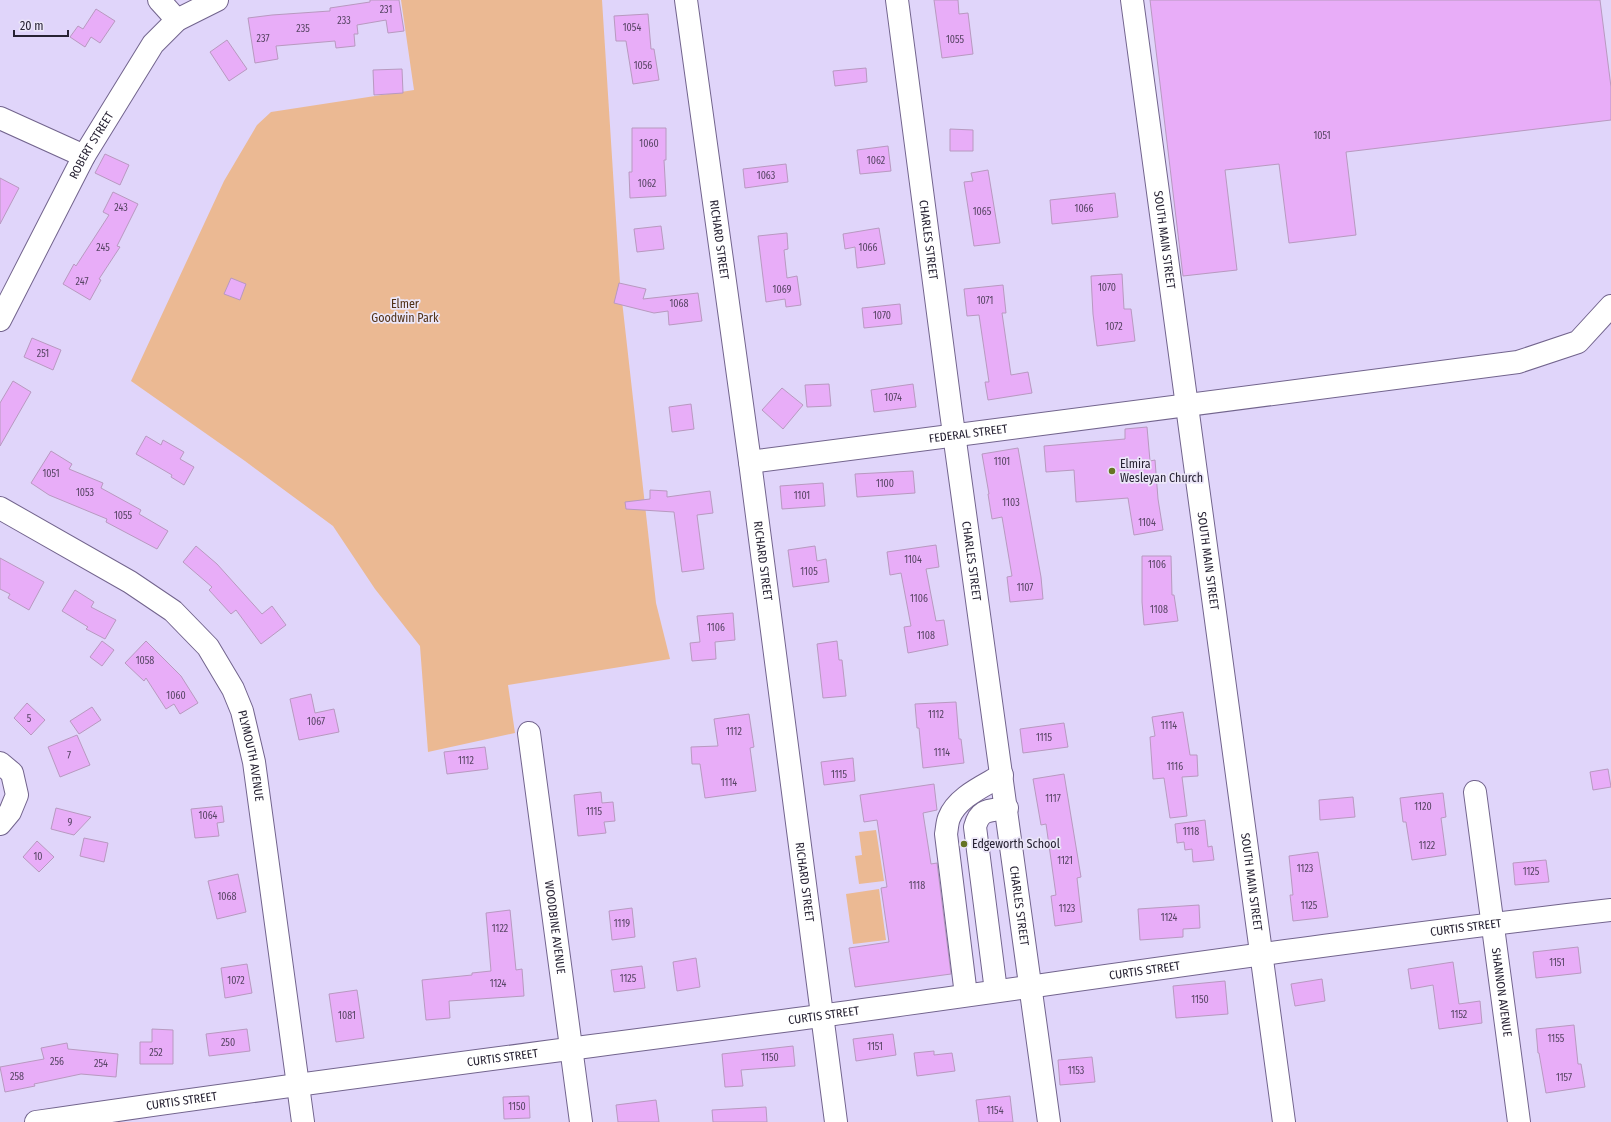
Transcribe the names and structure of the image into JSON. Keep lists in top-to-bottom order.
{
  "streets": {
    "street": [
      "ROBERT STREET",
      "RICHARD STREET",
      "CHARLES STREET",
      "SOUTH MAIN STREET",
      "FEDERAL STREET",
      "PLYMOUTH AVENUE",
      "CURTIS STREET",
      "WOODBINE AVENUE",
      "SHANNON AVENUE"
    ]
  },
  "crossings": [
    ["RICHARD STREET", "FEDERAL STREET"],
    ["RICHARD STREET", "CURTIS STREET"],
    ["CHARLES STREET", "FEDERAL STREET"],
    ["CHARLES STREET", "CURTIS STREET"],
    ["SOUTH MAIN STREET", "FEDERAL STREET"],
    ["SOUTH MAIN STREET", "CURTIS STREET"],
    ["PLYMOUTH AVENUE", "CURTIS STREET"],
    ["CURTIS STREET", "WOODBINE AVENUE"],
    ["CURTIS STREET", "SHANNON AVENUE"]
  ],
  "parks": ["Elmer Goodwin Park"],
  "places": ["Elmira Wesleyan Church", "Edgeworth School"],
  "house_numbers": [
    "231",
    "233",
    "1054",
    "235",
    "237",
    "1055",
    "1056",
    "1051",
    "1060",
    "1062",
    "1063",
    "1062",
    "243",
    "1066",
    "1065",
    "245",
    "1066",
    "247",
    "1070",
    "1069",
    "1071",
    "1068",
    "1070",
    "1072",
    "251",
    "1074",
    "1101",
    "1051",
    "1100",
    "1053",
    "1101",
    "1103",
    "1055",
    "1104",
    "1104",
    "1106",
    "1105",
    "1107",
    "1106",
    "1108",
    "1106",
    "1108",
    "1058",
    "1060",
    "1112",
    "5",
    "1067",
    "1114",
    "1112",
    "1115",
    "1114",
    "7",
    "1112",
    "1116",
    "1115",
    "1114",
    "1117",
    "1120",
    "1115",
    "1064",
    "9",
    "1118",
    "1122",
    "10",
    "1121",
    "1123",
    "1125",
    "1118",
    "1068",
    "1125",
    "1123",
    "1124",
    "1119",
    "1122",
    "1151",
    "1125",
    "1072",
    "1124",
    "1150",
    "1152",
    "1081",
    "1155",
    "250",
    "1151",
    "252",
    "1150",
    "256",
    "254",
    "1153",
    "258",
    "1157",
    "1150",
    "1154"
  ],
  "scale_bar": "20 m"
}
